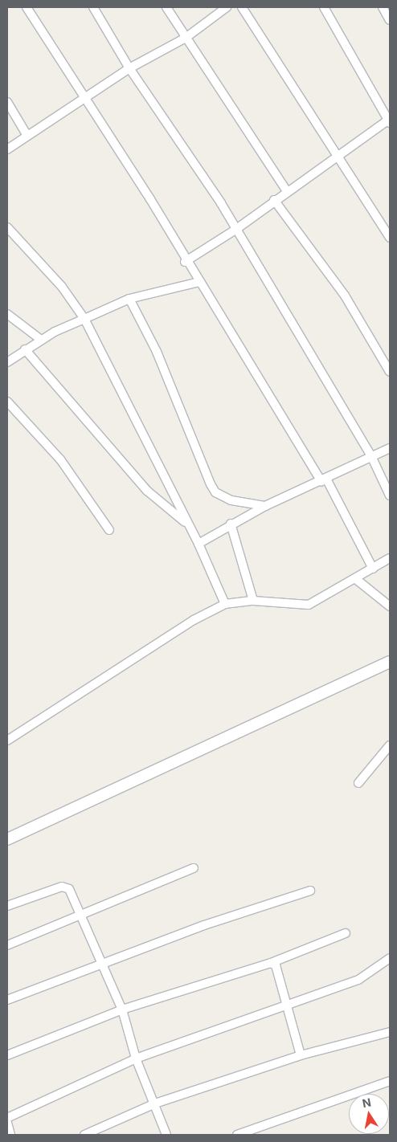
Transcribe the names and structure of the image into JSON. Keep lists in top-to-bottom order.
{
  "north": "top"
}
